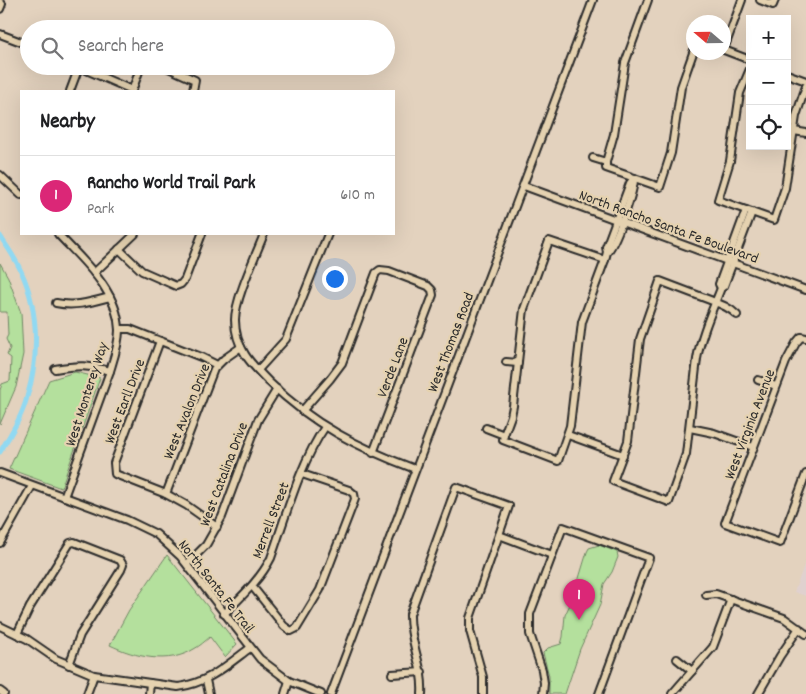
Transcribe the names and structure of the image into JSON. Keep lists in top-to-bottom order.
{
  "streets": {
    "street": [
      "North Rancho Santa Fe Boulevard",
      "West Thomas Road",
      "Verde Lane",
      "West Monterey Way",
      "West Earll Drive",
      "West Avalon Drive",
      "West Virginia Avenue",
      "West Catalina Drive",
      "Merrell Street",
      "North Santa Fe Trail"
    ]
  },
  "crossings": [
    ["North Rancho Santa Fe Boulevard", "West Thomas Road"],
    ["West Monterey Way", "North Santa Fe Trail"],
    ["West Earll Drive", "West Avalon Drive"],
    ["West Catalina Drive", "North Santa Fe Trail"],
    ["Merrell Street", "North Santa Fe Trail"]
  ],
  "north": "left",
  "page": {
    "map_buttons": ["+", "−"],
    "search": "Search here",
    "heading": "Nearby",
    "list": [
      {
        "mark": "1",
        "name": "Rancho World Trail Park",
        "note": "Park",
        "value": "610 m"
      }
    ],
    "pins": "1"
  }
}
